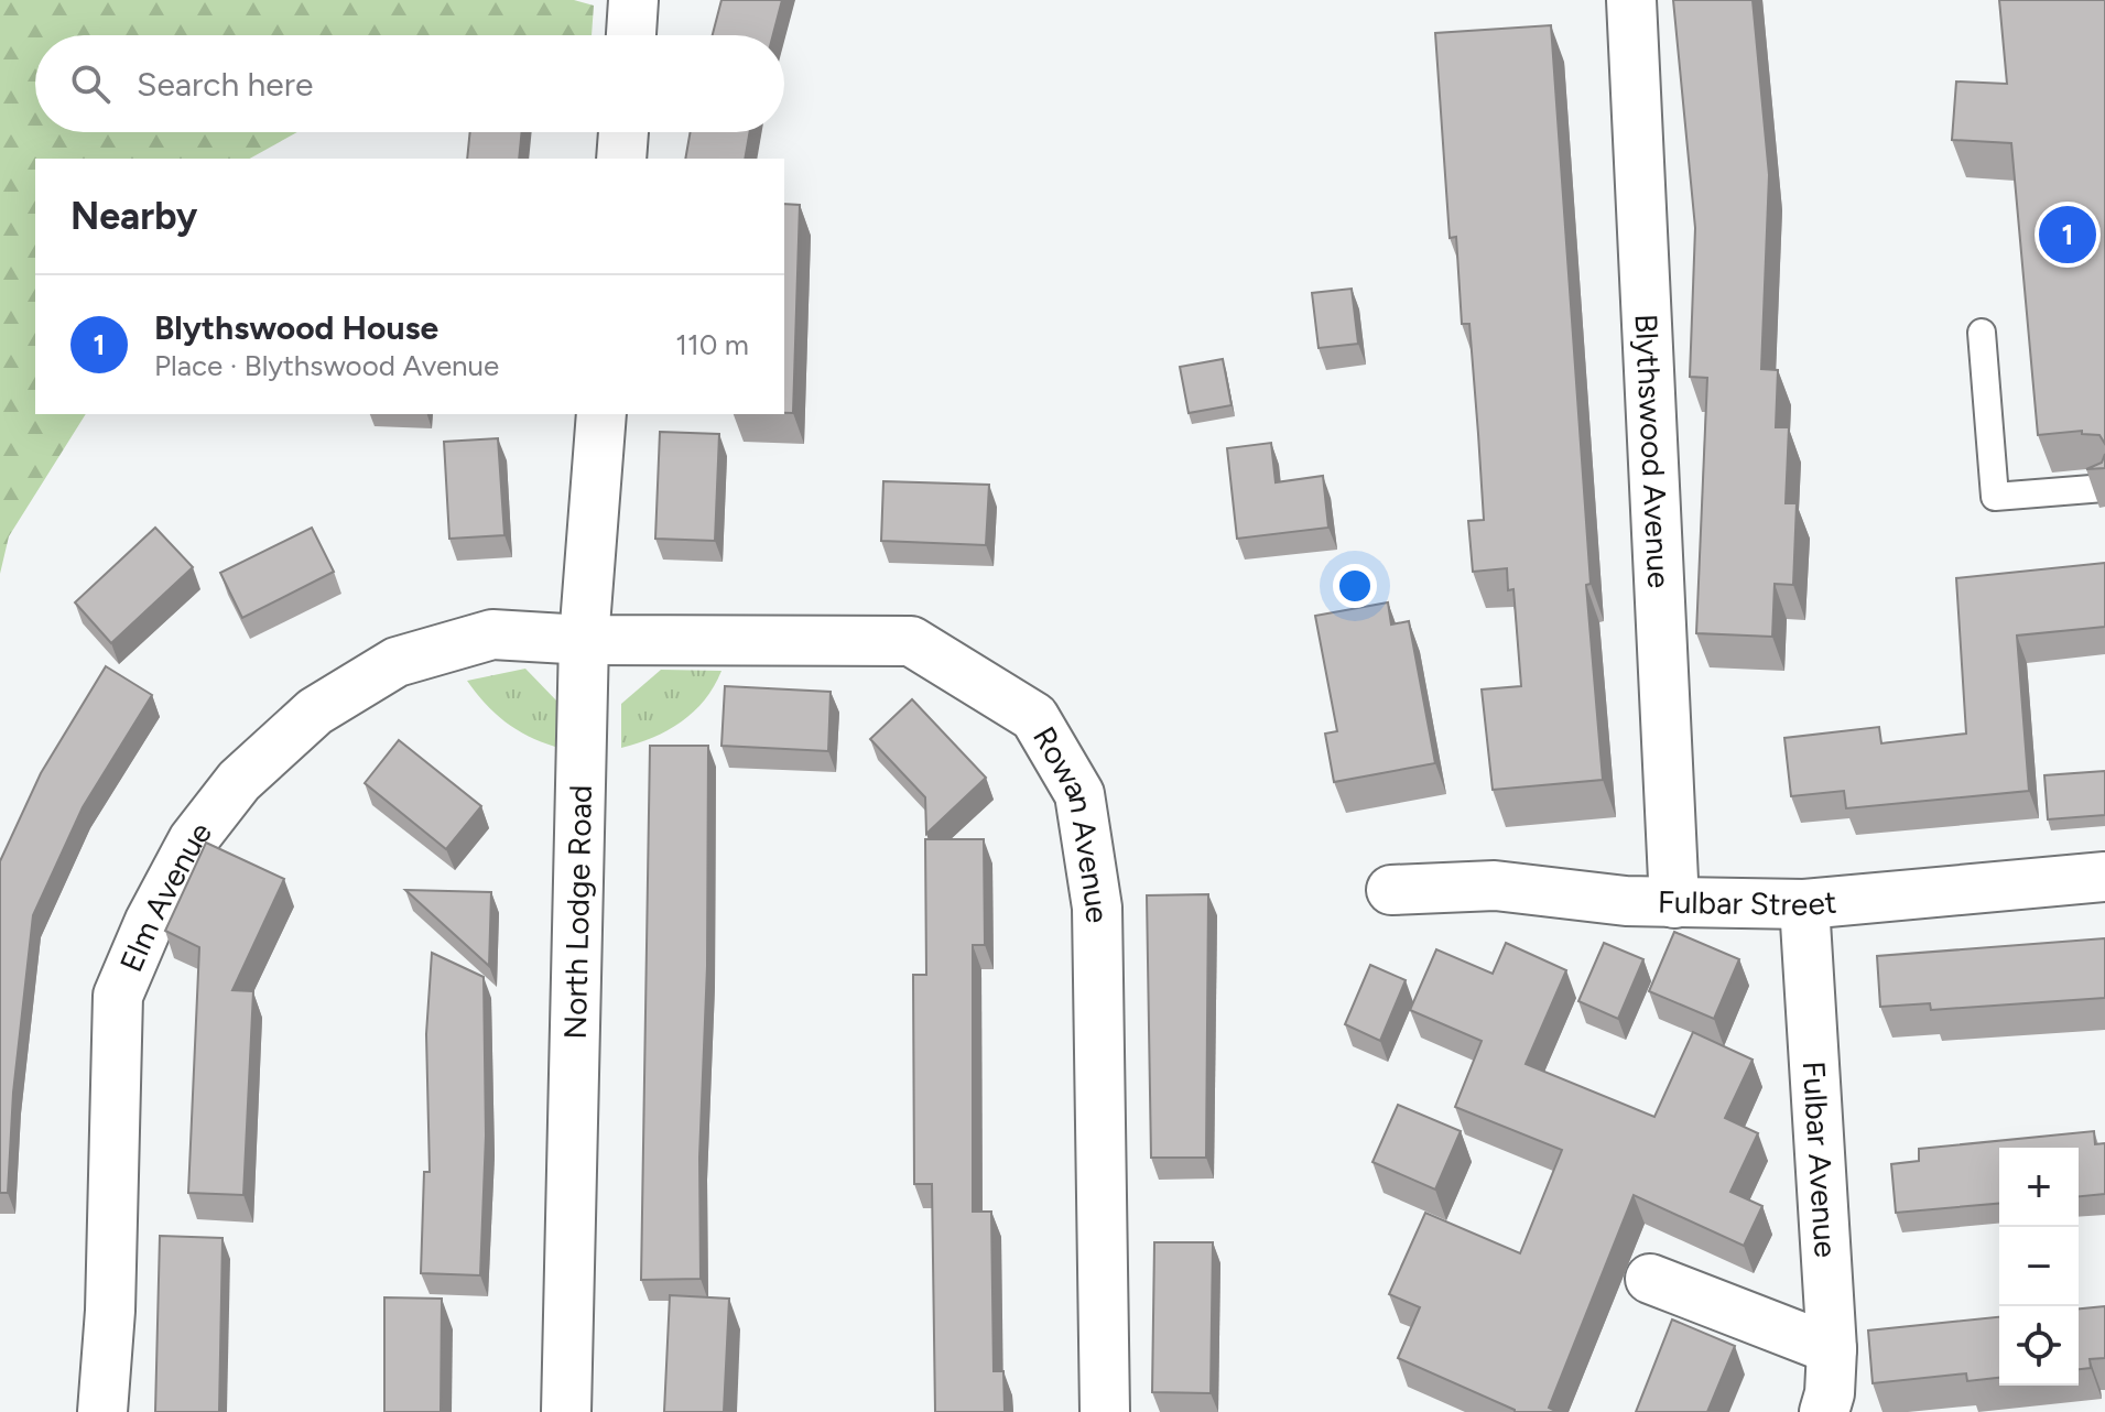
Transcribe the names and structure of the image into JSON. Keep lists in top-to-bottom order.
{
  "streets": {
    "street": [
      "Blythswood Avenue",
      "Rowan Avenue",
      "Elm Avenue",
      "Fulbar Street",
      "North Lodge Road",
      "Fulbar Avenue"
    ]
  },
  "crossings": [
    ["Blythswood Avenue", "Fulbar Street"],
    ["Rowan Avenue", "Elm Avenue"],
    ["Rowan Avenue", "North Lodge Road"],
    ["Elm Avenue", "North Lodge Road"],
    ["Fulbar Street", "Fulbar Avenue"]
  ],
  "page": {
    "search": "Search here",
    "heading": "Nearby",
    "pins": "1",
    "list": [
      {
        "mark": "1",
        "name": "Blythswood House",
        "note": "Place · Blythswood Avenue",
        "value": "110 m"
      }
    ],
    "map_buttons": ["+", "−"]
  }
}
